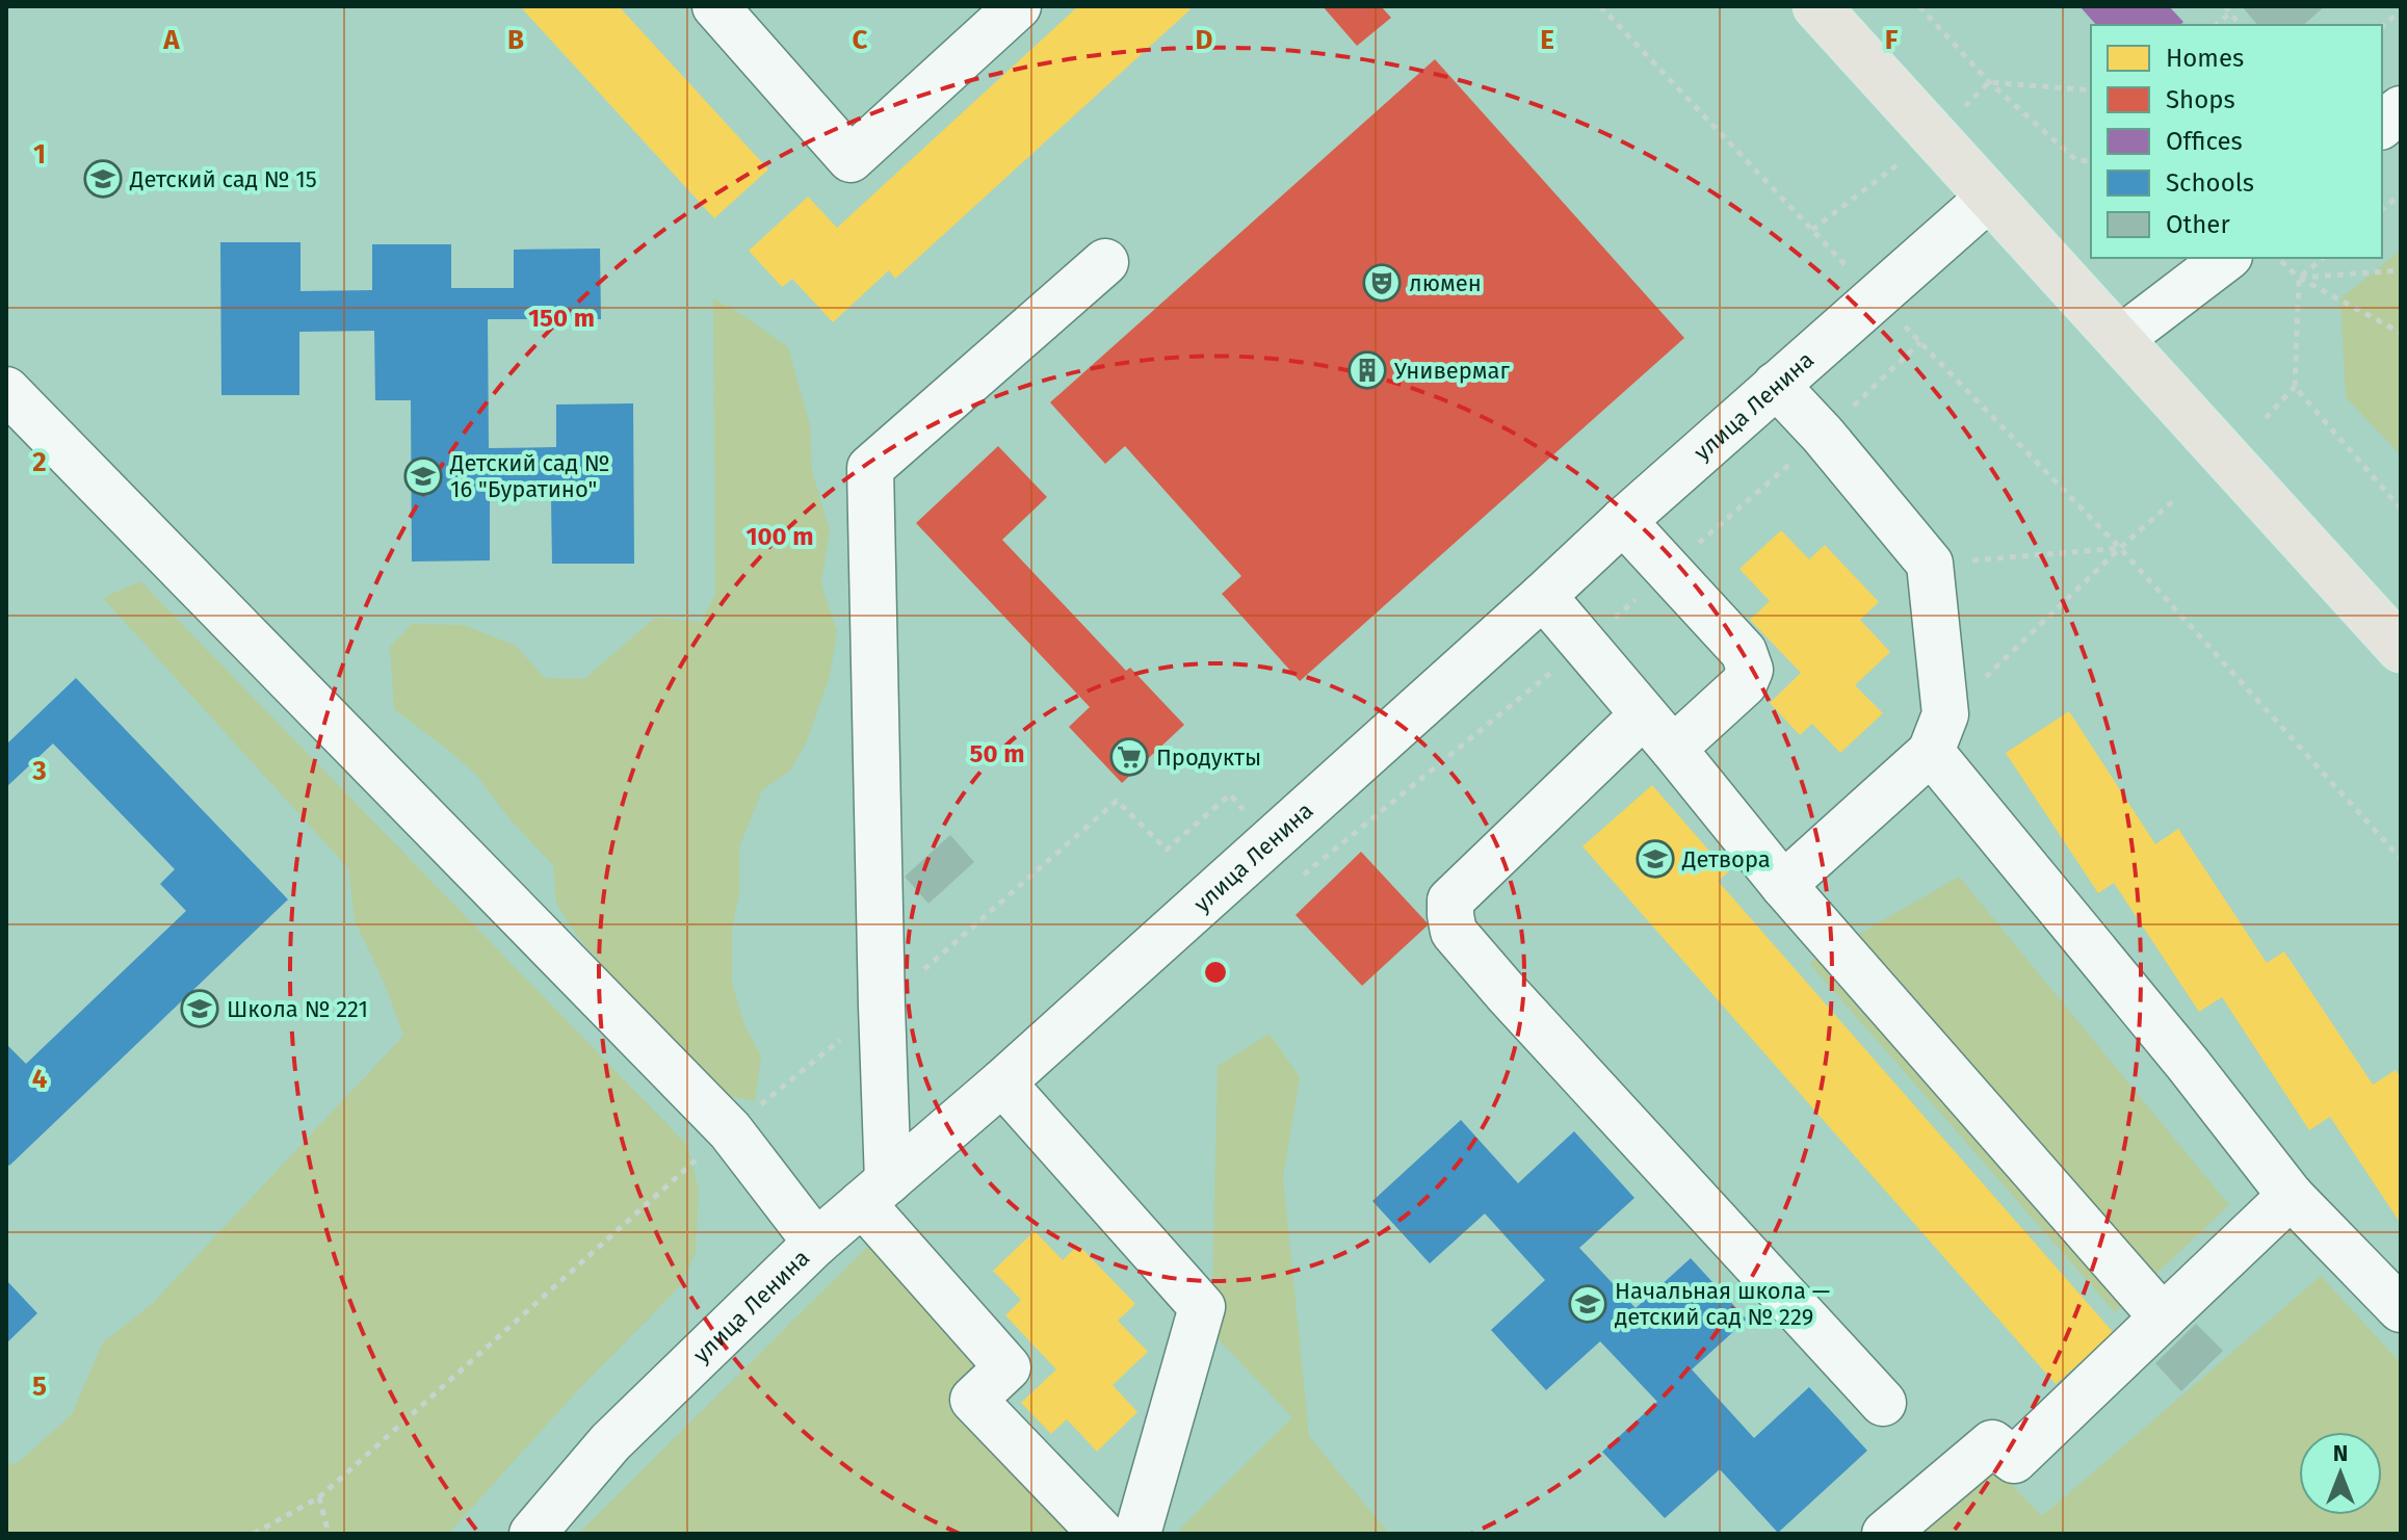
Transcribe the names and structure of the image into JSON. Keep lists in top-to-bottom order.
{
  "streets": {
    "street": ["улица Ленина"]
  },
  "places": {
    "school or university": [
      "Детский сад № 15",
      "Детский сад № 16 \"Буратино\"",
      "Детвора",
      "Школа № 221",
      "Начальная школа — детский сад № 229"
    ],
    "theatre": ["люмен"],
    "building": ["Универмаг"],
    "supermarket": ["Продукты"]
  },
  "legend": [
    "Homes",
    "Shops",
    "Offices",
    "Schools",
    "Other"
  ],
  "north": "top",
  "grid": {
    "columns": [
      "A",
      "B",
      "C",
      "D",
      "E",
      "F"
    ],
    "rows": [
      "1",
      "2",
      "3",
      "4",
      "5"
    ]
  },
  "rings": ["150 m", "100 m", "50 m"]
}
